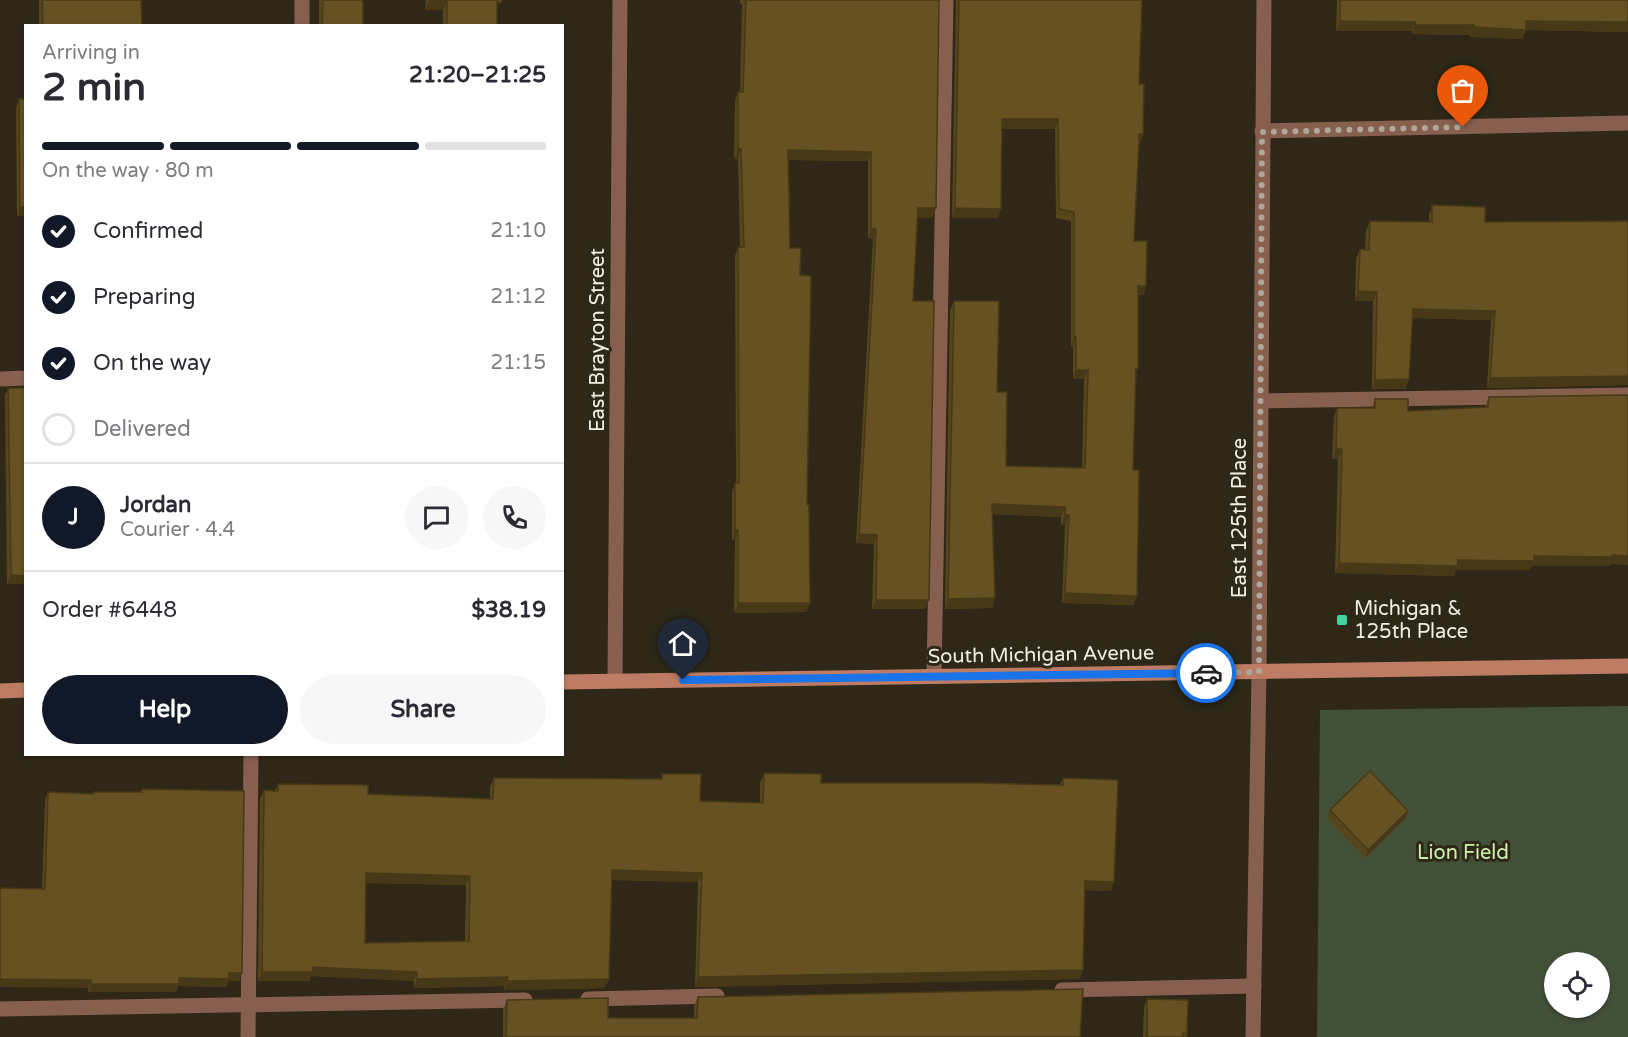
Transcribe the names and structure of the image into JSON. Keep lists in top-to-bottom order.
{
  "streets": {
    "main road": ["South Michigan Avenue"],
    "street": ["East Brayton Street", "East 125th Place"]
  },
  "crossings": [
    ["East Brayton Street", "South Michigan Avenue"],
    ["East 125th Place", "South Michigan Avenue"]
  ],
  "parks": ["Lion Field"],
  "places": {
    "transit": ["Michigan & 125th Place"]
  },
  "page": {
    "heading": ["2 min", "Arriving in", "21:20–21:25"],
    "panel": [
      "Jordan",
      "Courier · 4.4",
      "Order #6448",
      "$38.19"
    ],
    "bar": "On the way · 80 m",
    "list": [
      ["Confirmed", "21:10"],
      ["Preparing", "21:12"],
      ["On the way", "21:15"],
      "Delivered"
    ],
    "round": "J",
    "buttons": ["Help", "Share"]
  }
}
